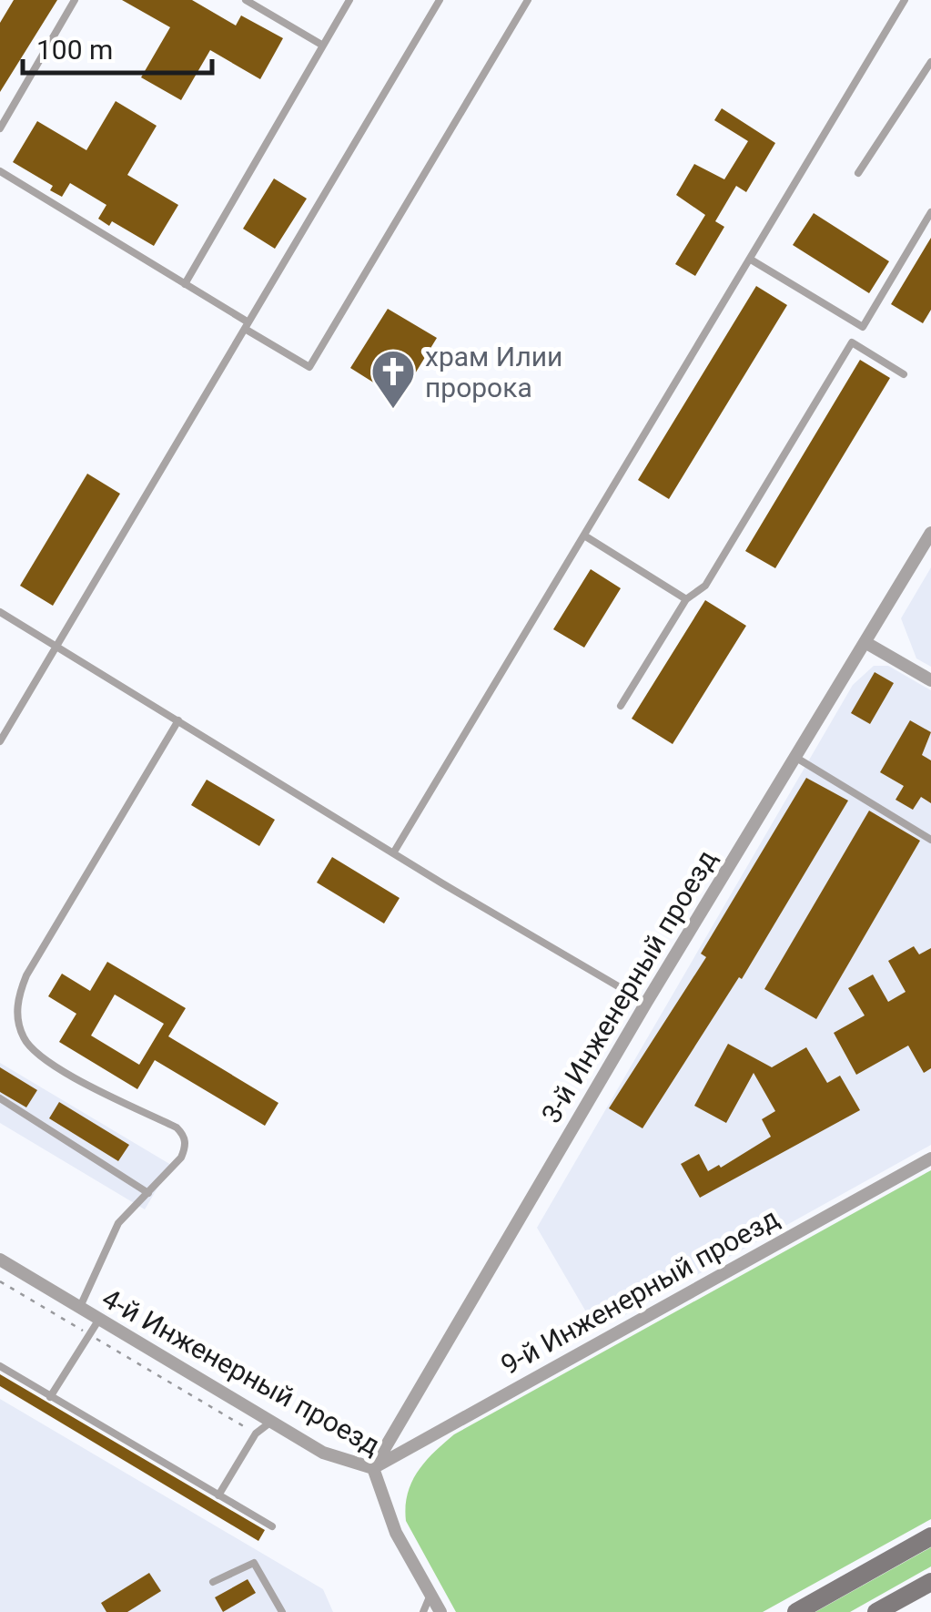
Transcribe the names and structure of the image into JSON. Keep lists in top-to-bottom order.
{
  "streets": {
    "street": ["3-й Инженерный проезд", "9-й Инженерный проезд", "4-й Инженерный проезд"]
  },
  "crossings": [
    ["3-й Инженерный проезд", "9-й Инженерный проезд"],
    ["3-й Инженерный проезд", "4-й Инженерный проезд"],
    ["9-й Инженерный проезд", "4-й Инженерный проезд"]
  ],
  "places": {
    "church": ["храм Илии пророка"]
  },
  "scale_bar": "100 m"
}
